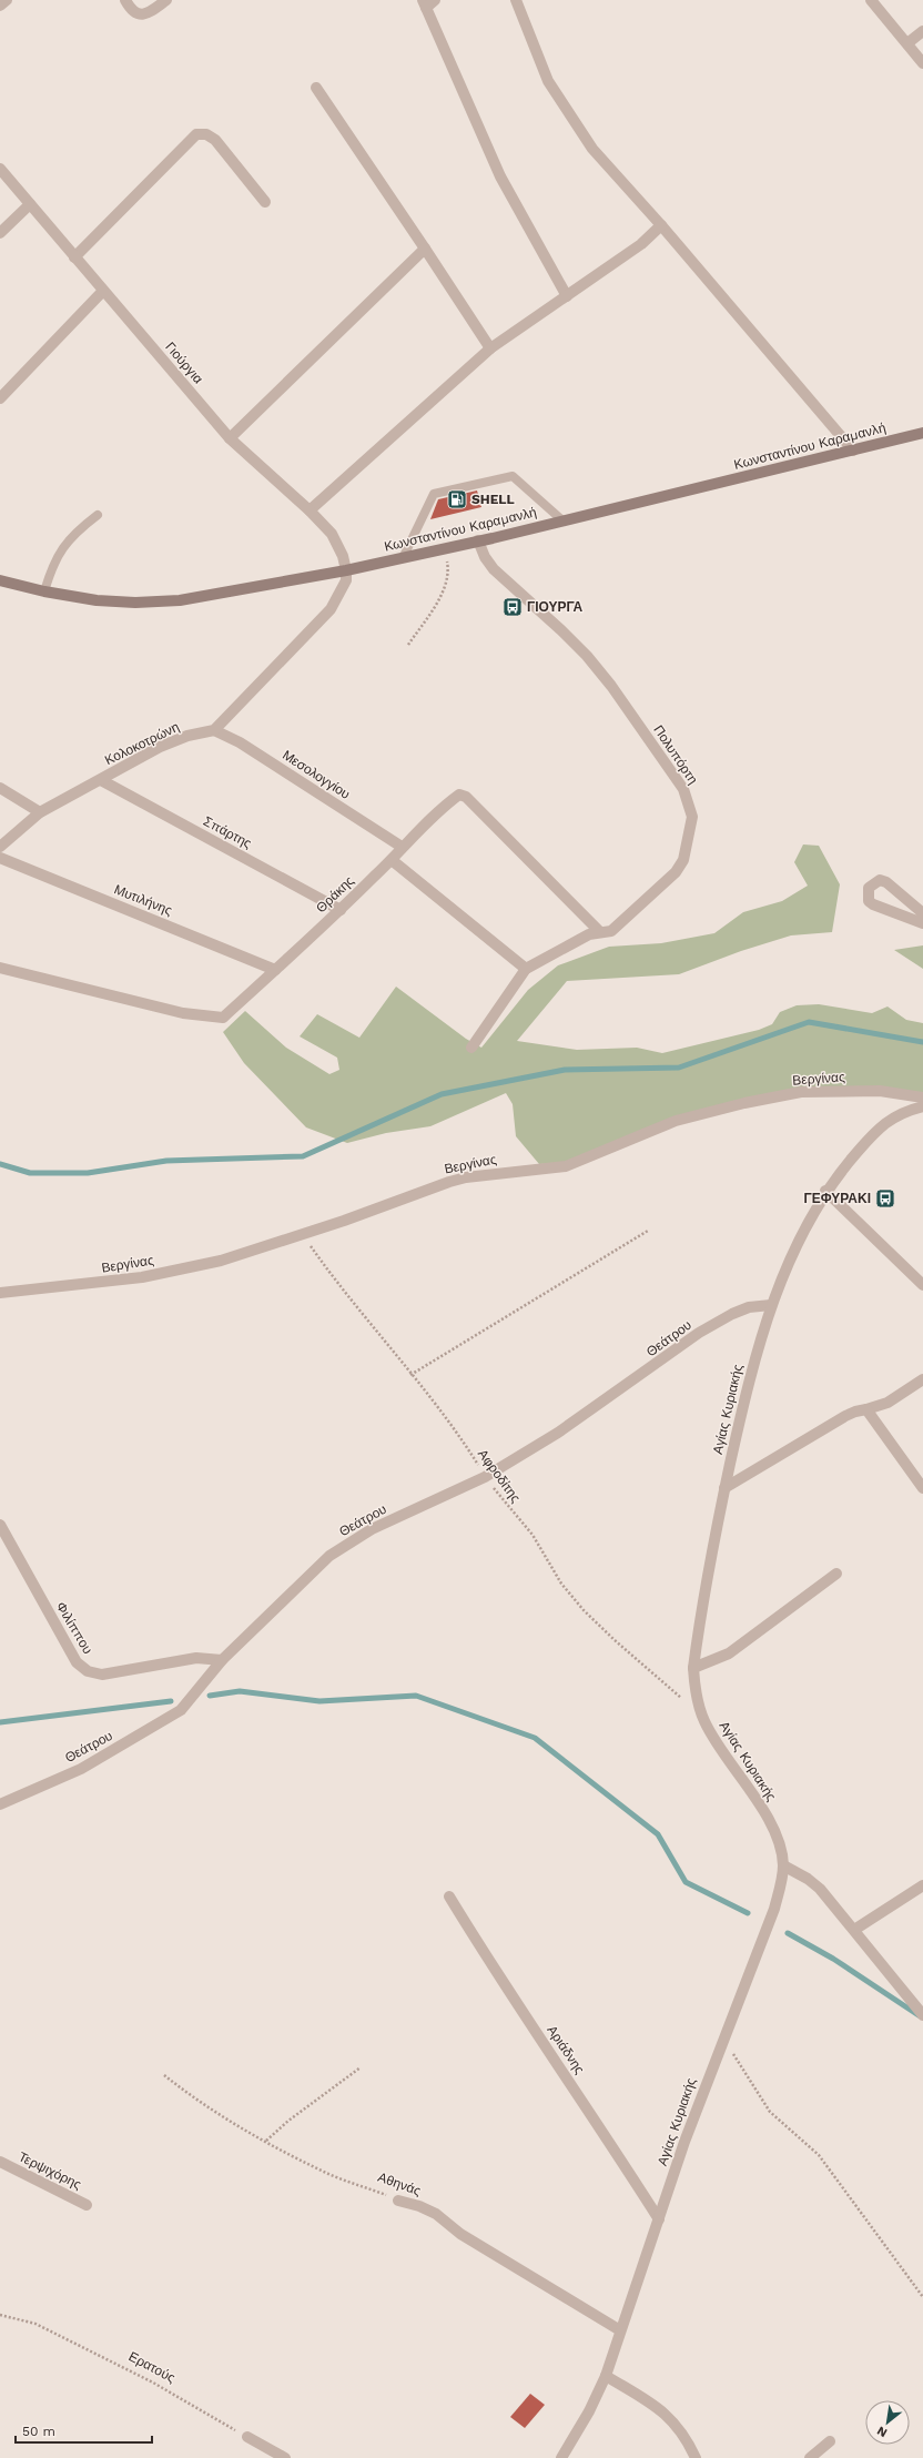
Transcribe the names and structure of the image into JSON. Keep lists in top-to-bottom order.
{
  "streets": {
    "main road": ["Κωνσταντίνου Καραμανλή"],
    "street": [
      "Γιούργια",
      "Κολοκοτρώνη",
      "Πολυπόρτη",
      "Μεσολογγίου",
      "Σπάρτης",
      "Θράκης",
      "Μυτιλήνης",
      "Βεργίνας",
      "Θεάτρου",
      "Αγίας Κυριακής",
      "Φιλίππου",
      "Αριάδνης",
      "Τερψιχόρης",
      "Αθηνάς"
    ],
    "path": ["Αφροδίτης", "Ερατούς"]
  },
  "crossings": [
    ["Γιούργια", "Κωνσταντίνου Καραμανλή"],
    ["Κωνσταντίνου Καραμανλή", "Πολυπόρτη"],
    ["Κολοκοτρώνη", "Μεσολογγίου"],
    ["Κολοκοτρώνη", "Σπάρτης"],
    ["Πολυπόρτη", "Θράκης"],
    ["Μεσολογγίου", "Θράκης"],
    ["Σπάρτης", "Θράκης"],
    ["Θράκης", "Μυτιλήνης"],
    ["Βεργίνας", "Αφροδίτης"],
    ["Θεάτρου", "Αγίας Κυριακής"],
    ["Θεάτρου", "Αφροδίτης"],
    ["Θεάτρου", "Φιλίππου"],
    ["Αγίας Κυριακής", "Αφροδίτης"],
    ["Αγίας Κυριακής", "Αριάδνης"],
    ["Αγίας Κυριακής", "Αθηνάς"]
  ],
  "places": {
    "fuel station": ["SHELL"],
    "bus stop": ["ΓΙΟΥΡΓΑ", "ΓΕΦΥΡΑΚΙ"]
  },
  "scale_bar": "50 m",
  "north": "bottom left"
}
